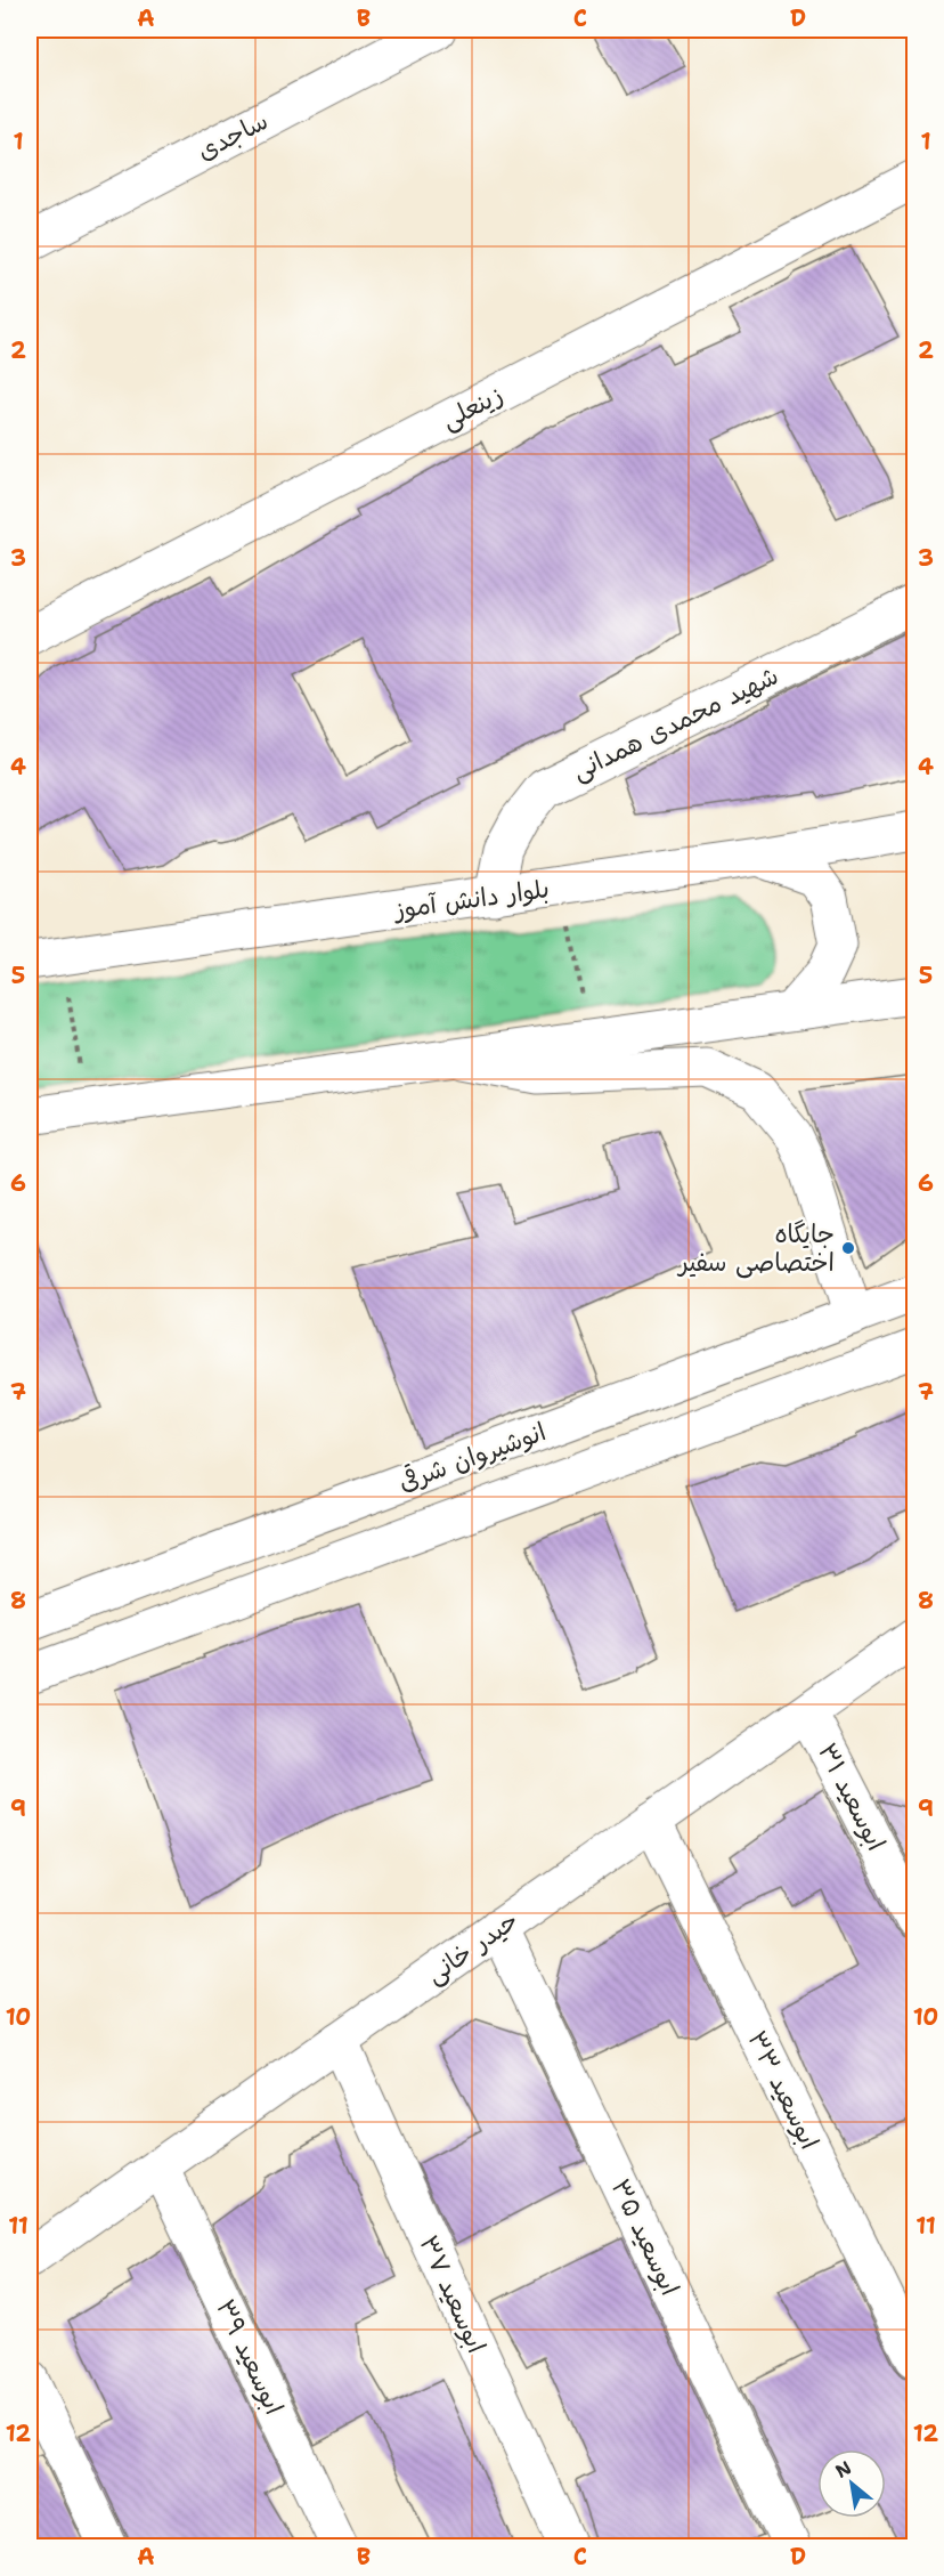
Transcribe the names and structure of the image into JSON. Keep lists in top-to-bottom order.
{
  "streets": {
    "street": [
      "ساجدی",
      "زینعلی",
      "شهید محمدی همدانی",
      "بلوار دانش آموز",
      "انوشیروان شرقی",
      "ابوسعید ۳۱",
      "حیدر خانی",
      "ابوسعید ۳۳",
      "ابوسعید ۳۵",
      "ابوسعید ۳۷",
      "ابوسعید ۳۹"
    ]
  },
  "crossings": [
    ["شهید محمدی همدانی", "بلوار دانش آموز"],
    ["ابوسعید ۳۱", "حیدر خانی"],
    ["حیدر خانی", "ابوسعید ۳۳"],
    ["حیدر خانی", "ابوسعید ۳۵"],
    ["حیدر خانی", "ابوسعید ۳۷"],
    ["حیدر خانی", "ابوسعید ۳۹"]
  ],
  "places": ["جایگاه اختصاصی سفیر"],
  "north": "top left",
  "grid": {
    "columns": [
      "A",
      "B",
      "C",
      "D"
    ],
    "rows": [
      "1",
      "2",
      "3",
      "4",
      "5",
      "6",
      "7",
      "8",
      "9",
      "10",
      "11",
      "12"
    ]
  }
}
